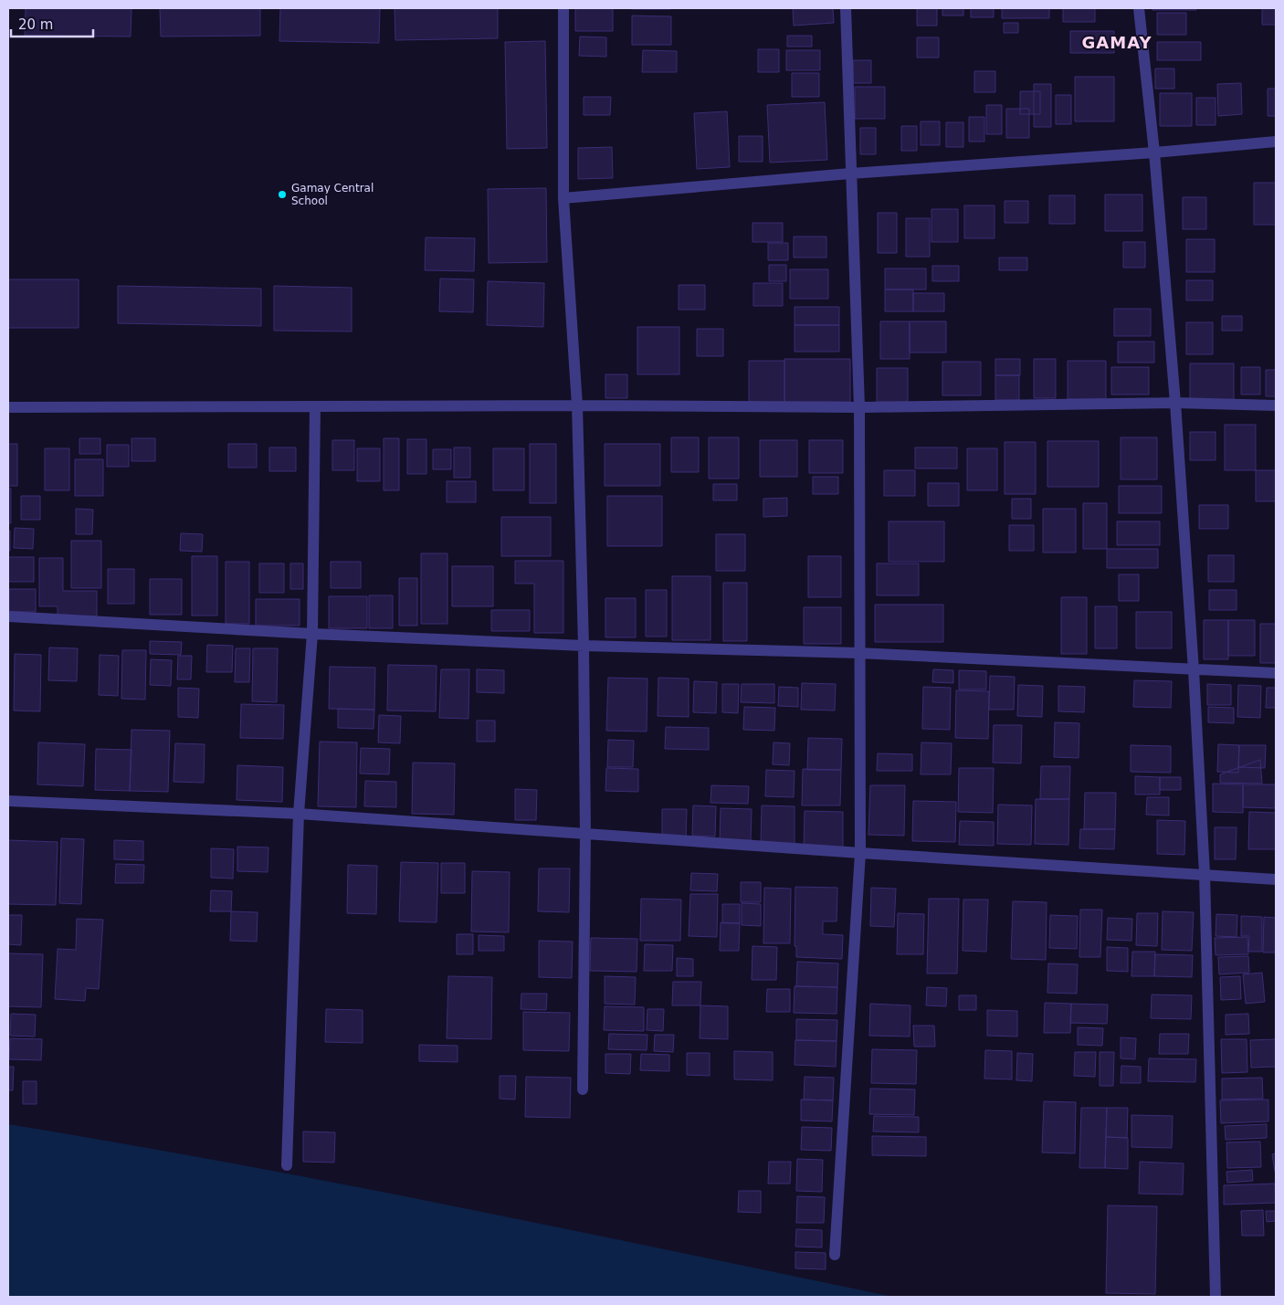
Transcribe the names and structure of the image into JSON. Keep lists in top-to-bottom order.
{
  "districts": ["GAMAY"],
  "places": ["Gamay Central School"],
  "scale_bar": "20 m"
}
